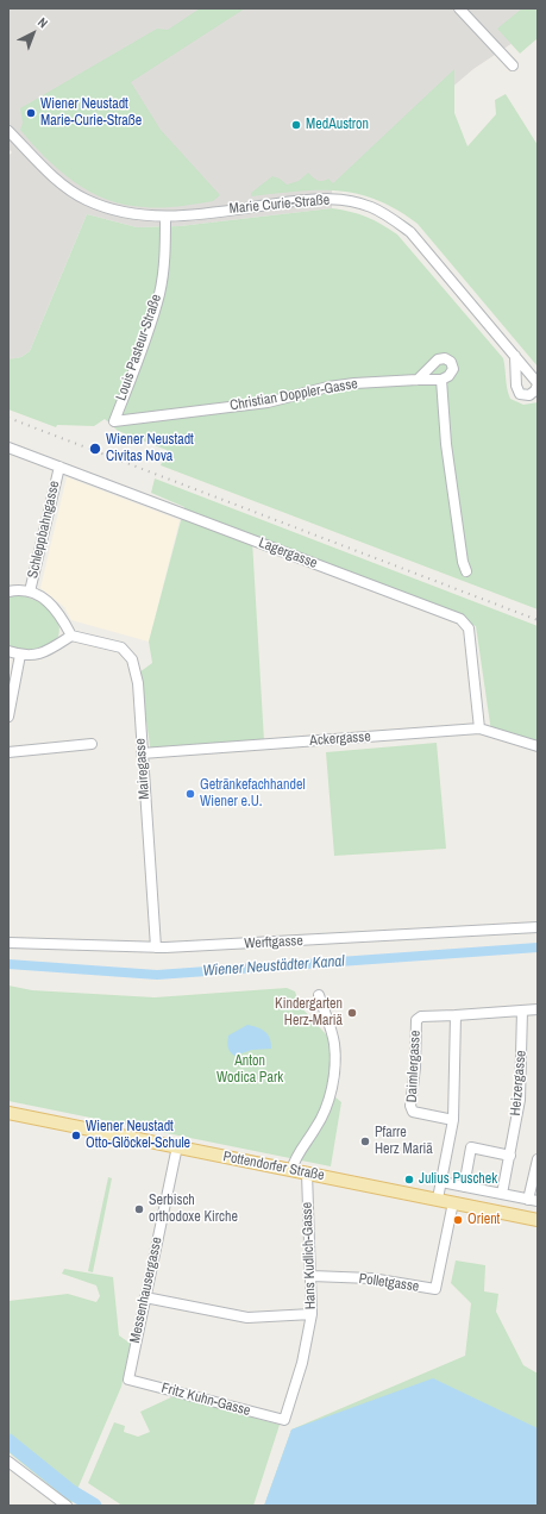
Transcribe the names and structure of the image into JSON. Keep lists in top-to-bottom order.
{
  "streets": {
    "main road": ["Pottendorfer Straße"],
    "street": [
      "Marie Curie-Straße",
      "Louis Pasteur-Straße",
      "Christian Doppler-Gasse",
      "Schleppbahngasse",
      "Lagergasse",
      "Ackergasse",
      "Mairegasse",
      "Werftgasse",
      "Daimlergasse",
      "Heizergasse",
      "Hans Kudlich-Gasse",
      "Polletgasse",
      "Messenhausergasse",
      "Fritz Kuhn-Gasse"
    ]
  },
  "crossings": [
    ["Marie Curie-Straße", "Louis Pasteur-Straße"],
    ["Louis Pasteur-Straße", "Christian Doppler-Gasse"],
    ["Schleppbahngasse", "Lagergasse"],
    ["Lagergasse", "Ackergasse"],
    ["Ackergasse", "Mairegasse"],
    ["Mairegasse", "Werftgasse"],
    ["Daimlergasse", "Heizergasse"],
    ["Pottendorfer Straße", "Hans Kudlich-Gasse"],
    ["Pottendorfer Straße", "Polletgasse"],
    ["Pottendorfer Straße", "Messenhausergasse"],
    ["Hans Kudlich-Gasse", "Polletgasse"],
    ["Hans Kudlich-Gasse", "Fritz Kuhn-Gasse"],
    ["Messenhausergasse", "Fritz Kuhn-Gasse"]
  ],
  "water": ["Wiener Neustädter Kanal"],
  "parks": ["Anton Wodica Park"],
  "places": [
    "Wiener Neustadt Marie-Curie-Straße",
    "MedAustron",
    "Wiener Neustadt Civitas Nova",
    "Getränkefachhandel Wiener e.U.",
    "Kindergarten Herz-Mariä",
    "Wiener Neustadt Otto-Glöckel-Schule",
    "Pfarre Herz Mariä",
    "Julius Puschek",
    "Serbisch orthodoxe Kirche",
    "Orient"
  ],
  "north": "top right"
}
